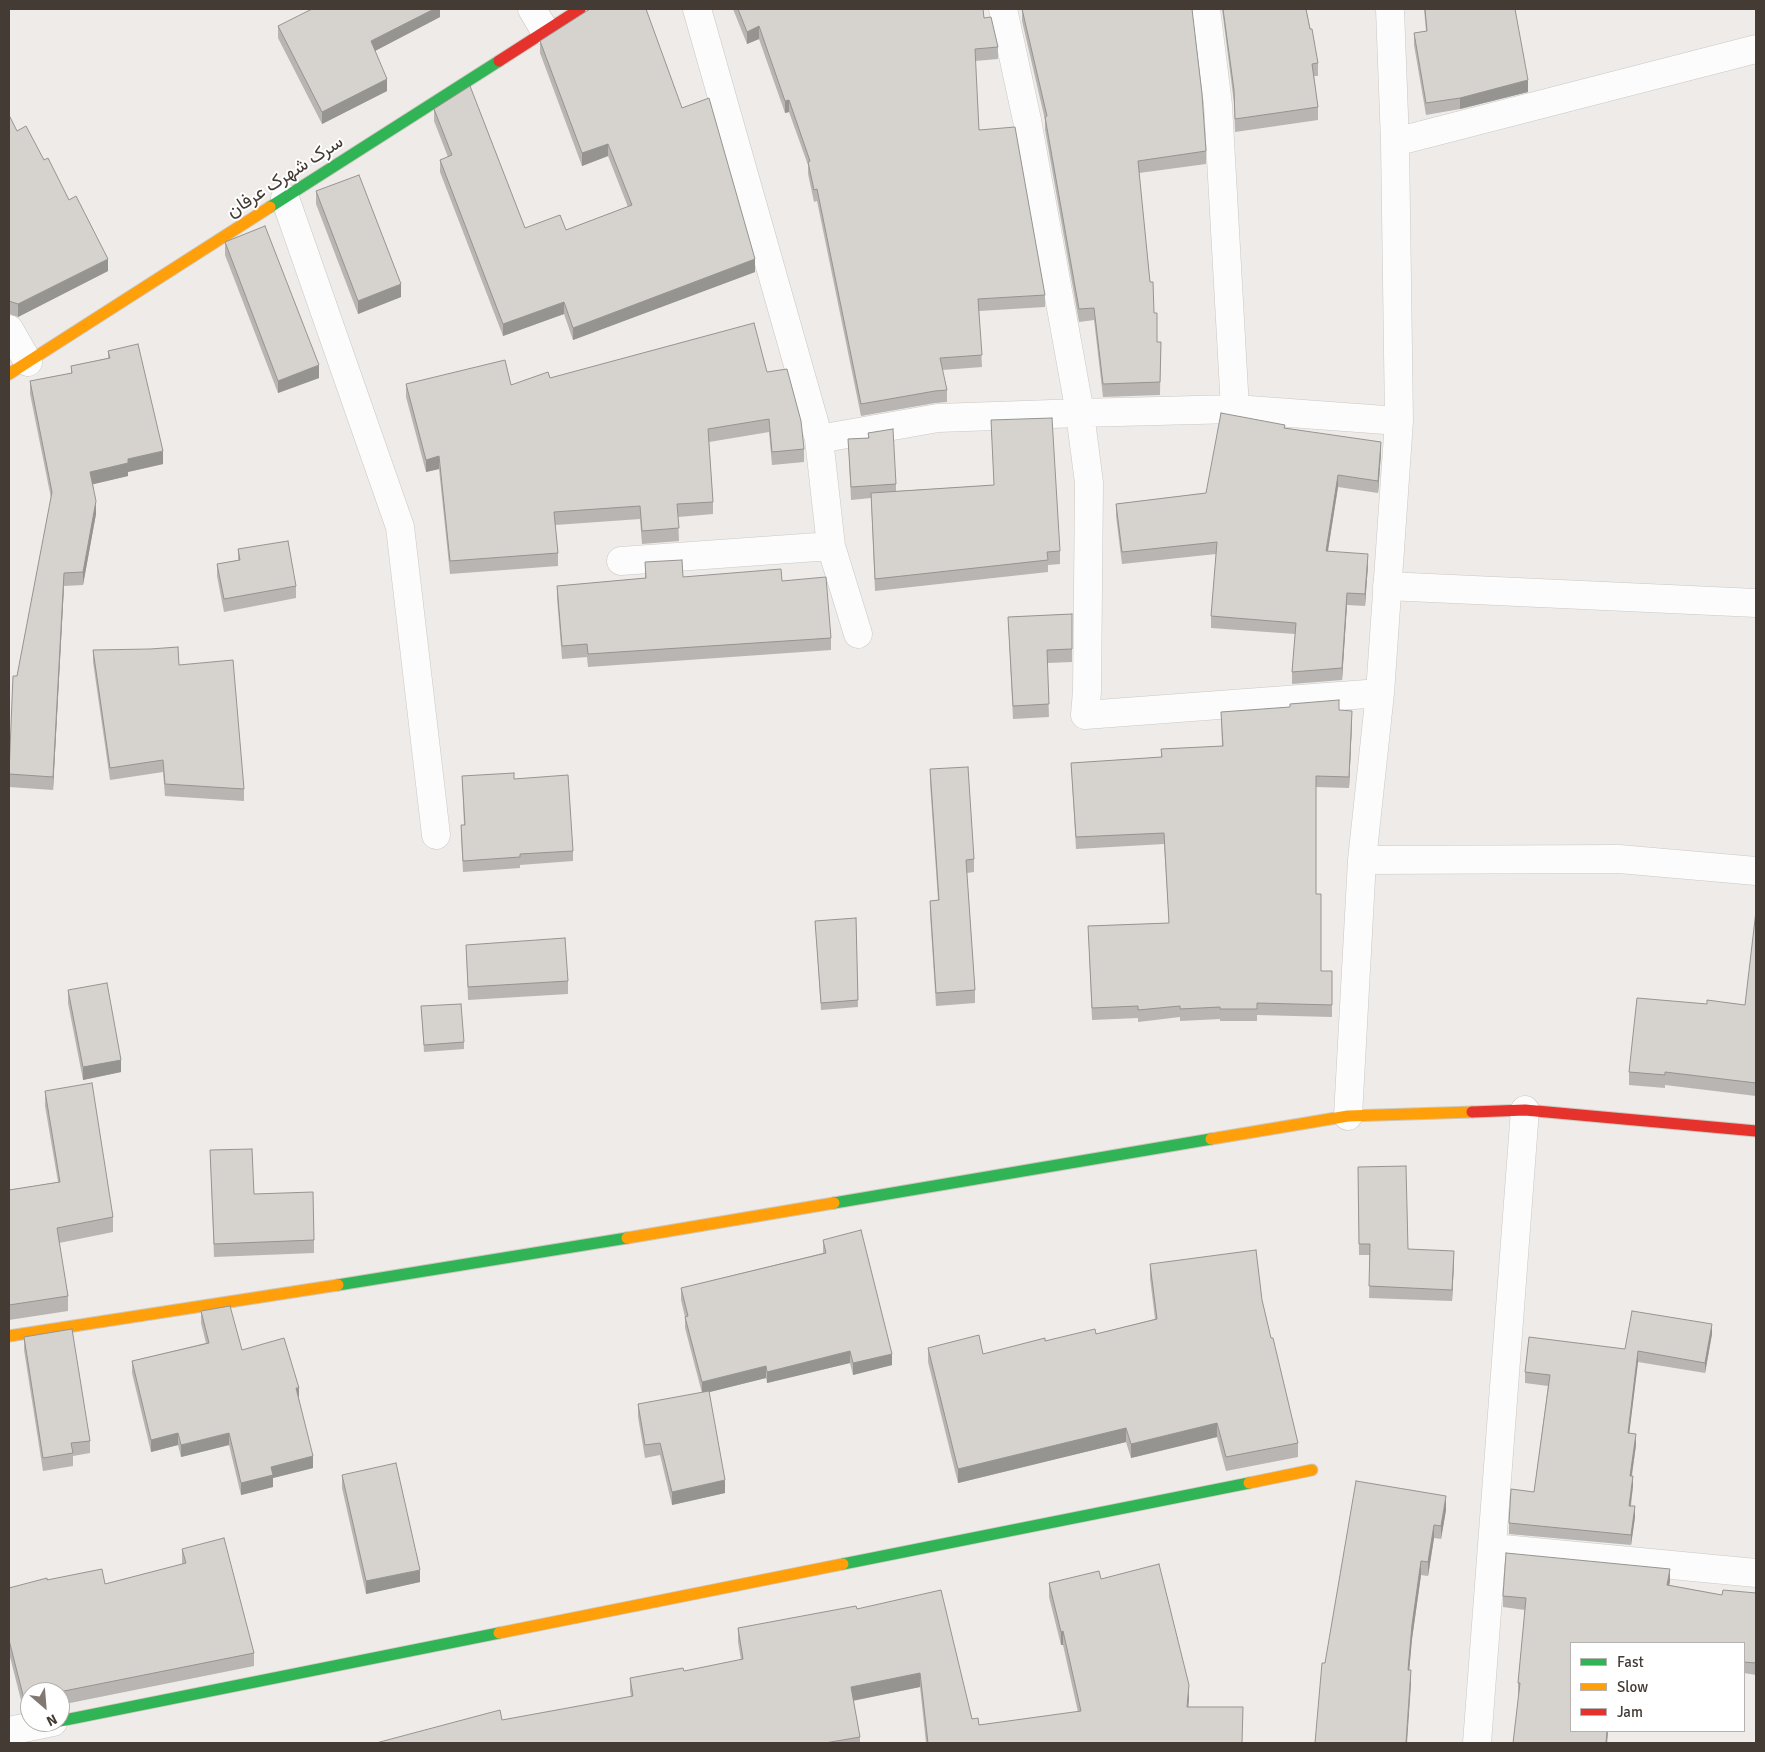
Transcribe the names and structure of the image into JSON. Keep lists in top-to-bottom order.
{
  "streets": {
    "street": ["سرک شهرک عرفان"]
  },
  "legend": ["Fast", "Slow", "Jam"],
  "north": "bottom right"
}
